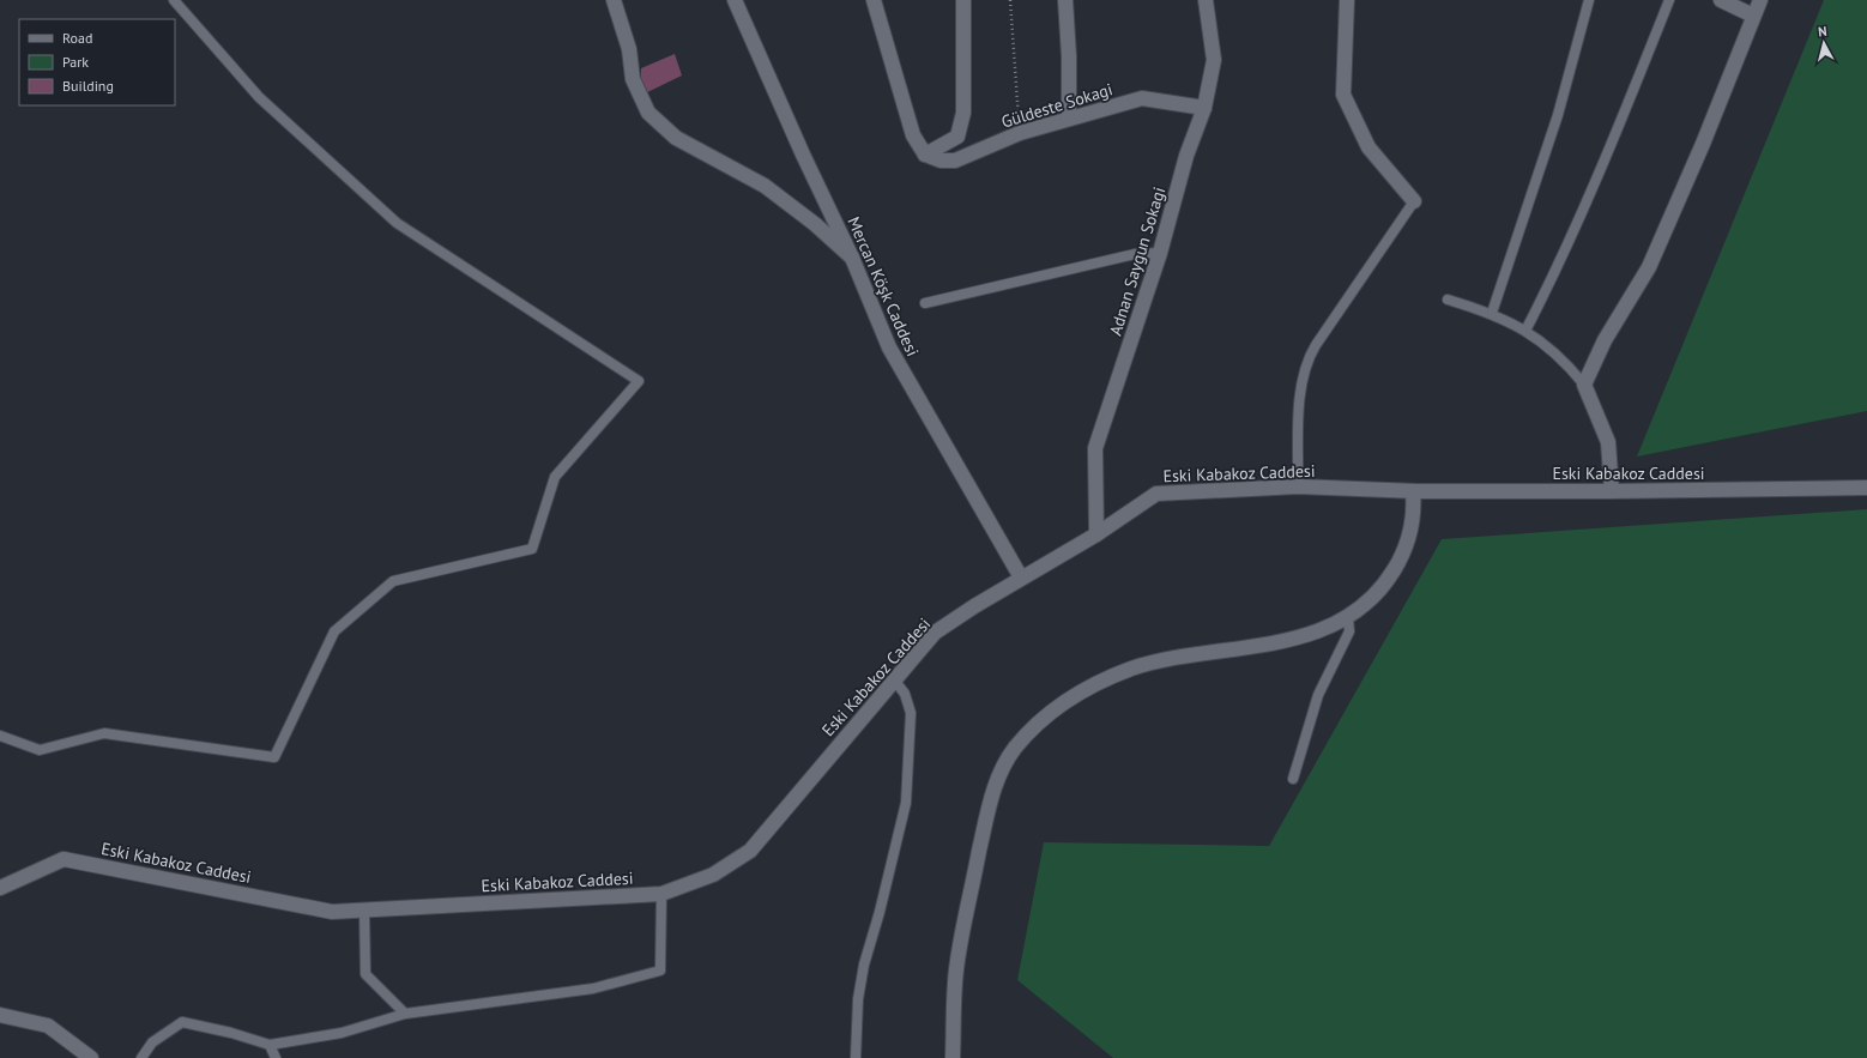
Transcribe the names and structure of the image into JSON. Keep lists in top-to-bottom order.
{
  "streets": {
    "street": [
      "Güldeste Sokagi",
      "Adnan Saygun Sokagi",
      "Mercan Köşk Caddesi",
      "Eski Kabakoz Caddesi"
    ]
  },
  "crossings": [
    ["Güldeste Sokagi", "Adnan Saygun Sokagi"],
    ["Adnan Saygun Sokagi", "Eski Kabakoz Caddesi"],
    ["Mercan Köşk Caddesi", "Eski Kabakoz Caddesi"]
  ],
  "legend": ["Road", "Park", "Building"],
  "north": "top"
}
